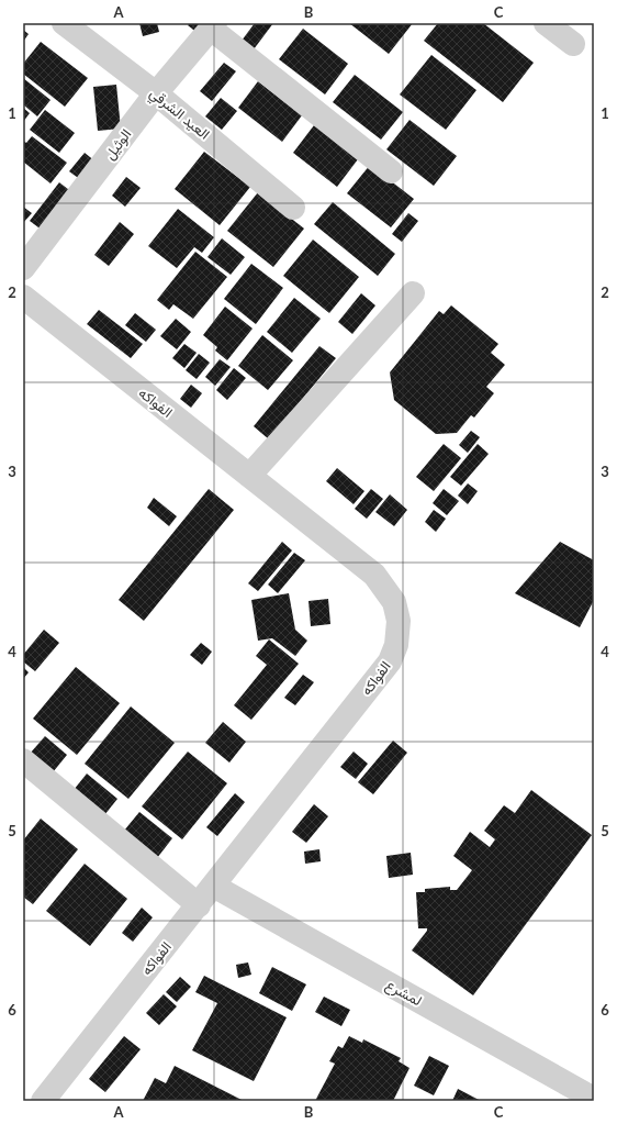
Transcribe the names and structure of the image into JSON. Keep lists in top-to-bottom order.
{
  "streets": {
    "street": [
      "العيد الشرقي",
      "الوثيل",
      "الفواكه",
      "لمشرع"
    ]
  },
  "crossings": [
    ["العيد الشرقي", "الوثيل"],
    ["الفواكه", "لمشرع"]
  ],
  "grid": {
    "columns": ["A", "B", "C"],
    "rows": [
      "1",
      "2",
      "3",
      "4",
      "5",
      "6"
    ]
  }
}
